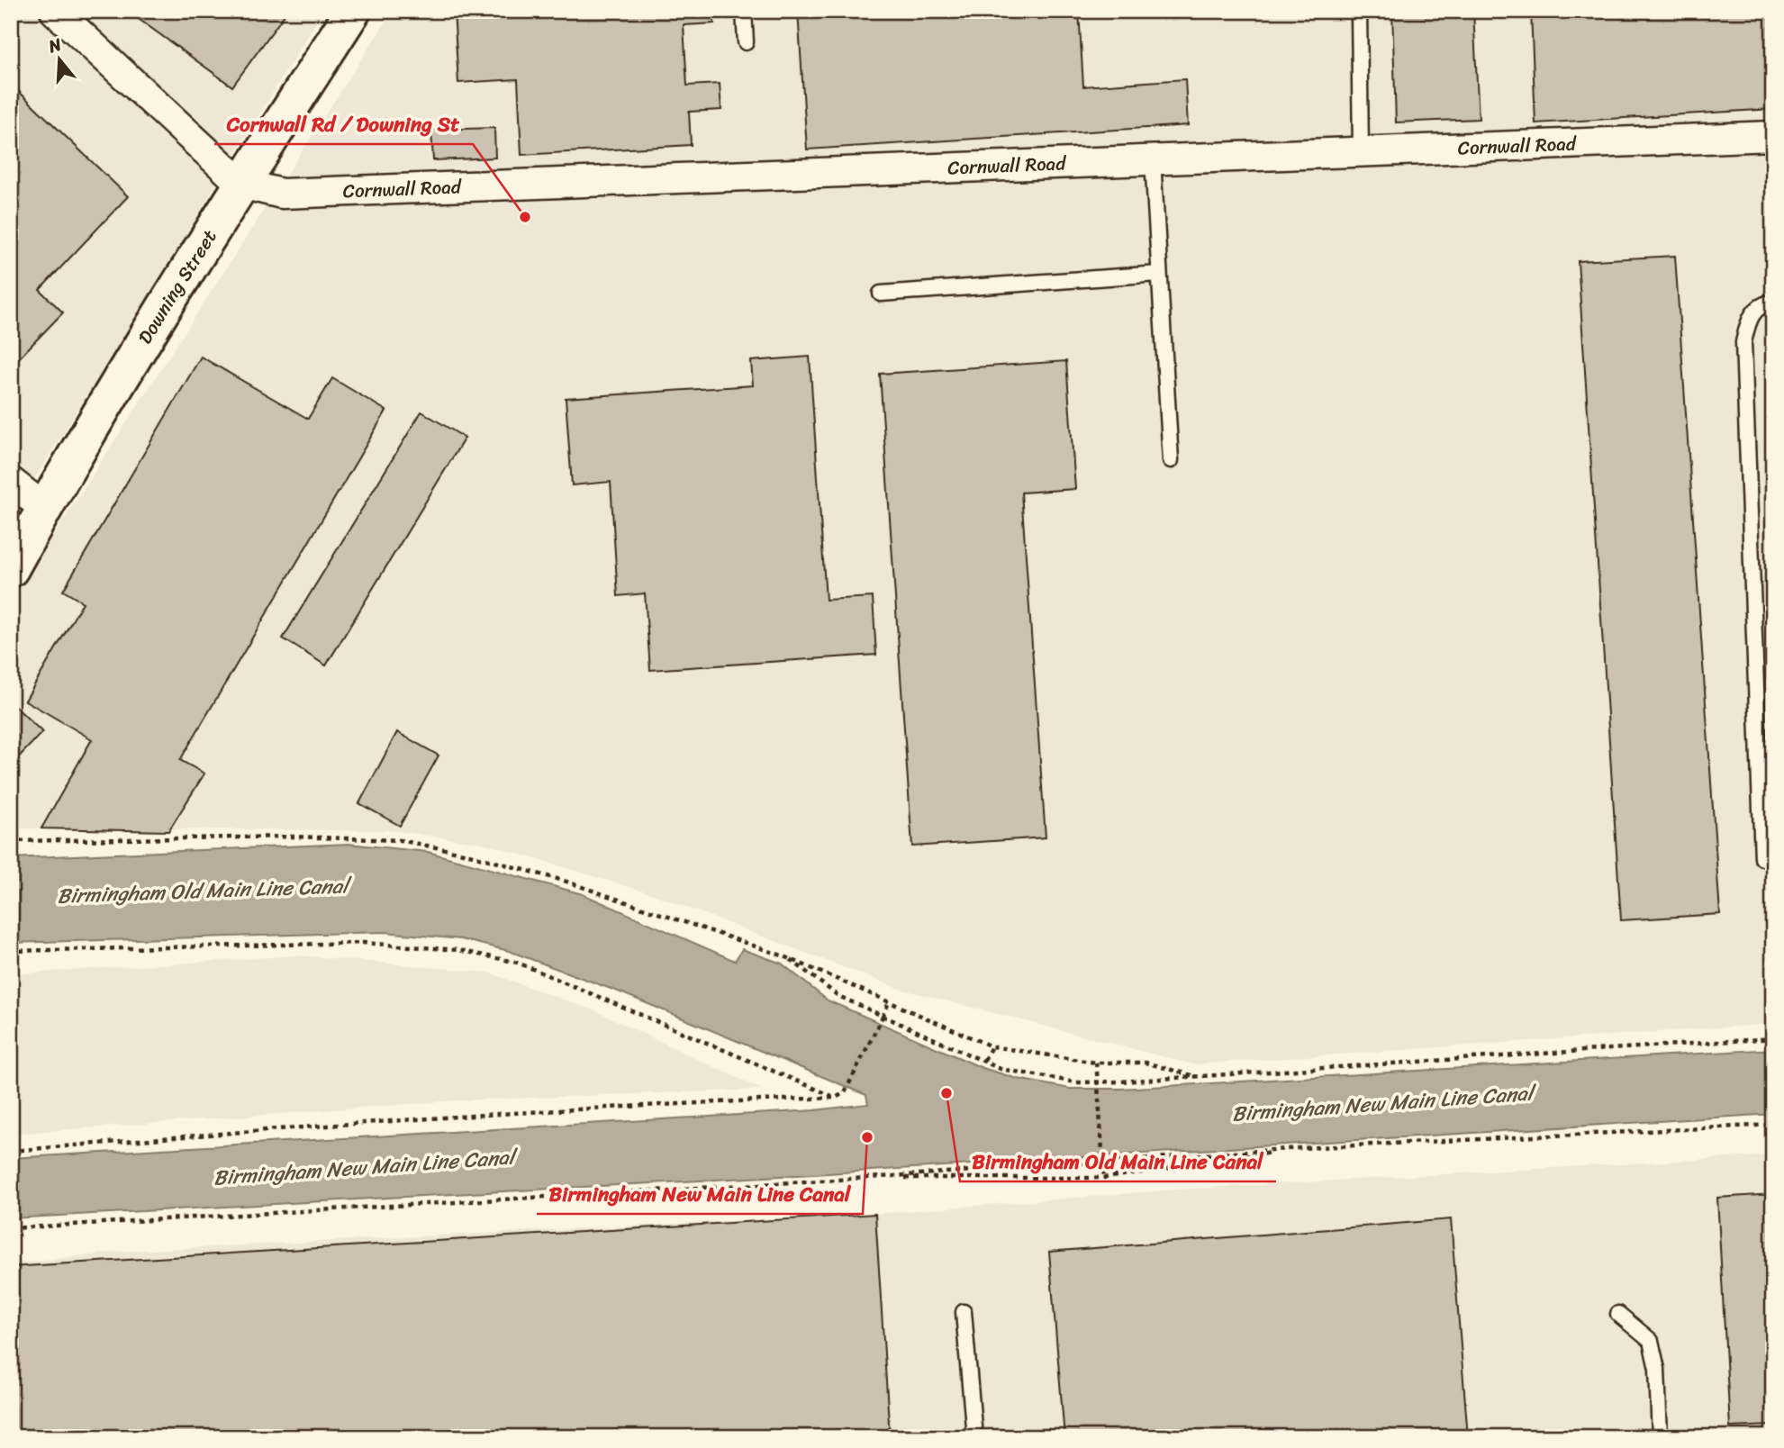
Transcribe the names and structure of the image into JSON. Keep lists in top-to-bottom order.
{
  "streets": {
    "street": ["Cornwall Road", "Downing Street"]
  },
  "crossings": [
    ["Cornwall Road", "Downing Street"]
  ],
  "water": ["Birmingham Old Main Line Canal", "Birmingham New Main Line Canal"],
  "places": ["Cornwall Rd / Downing St", "Birmingham Old Main Line Canal", "Birmingham New Main Line Canal"],
  "north": "top"
}
